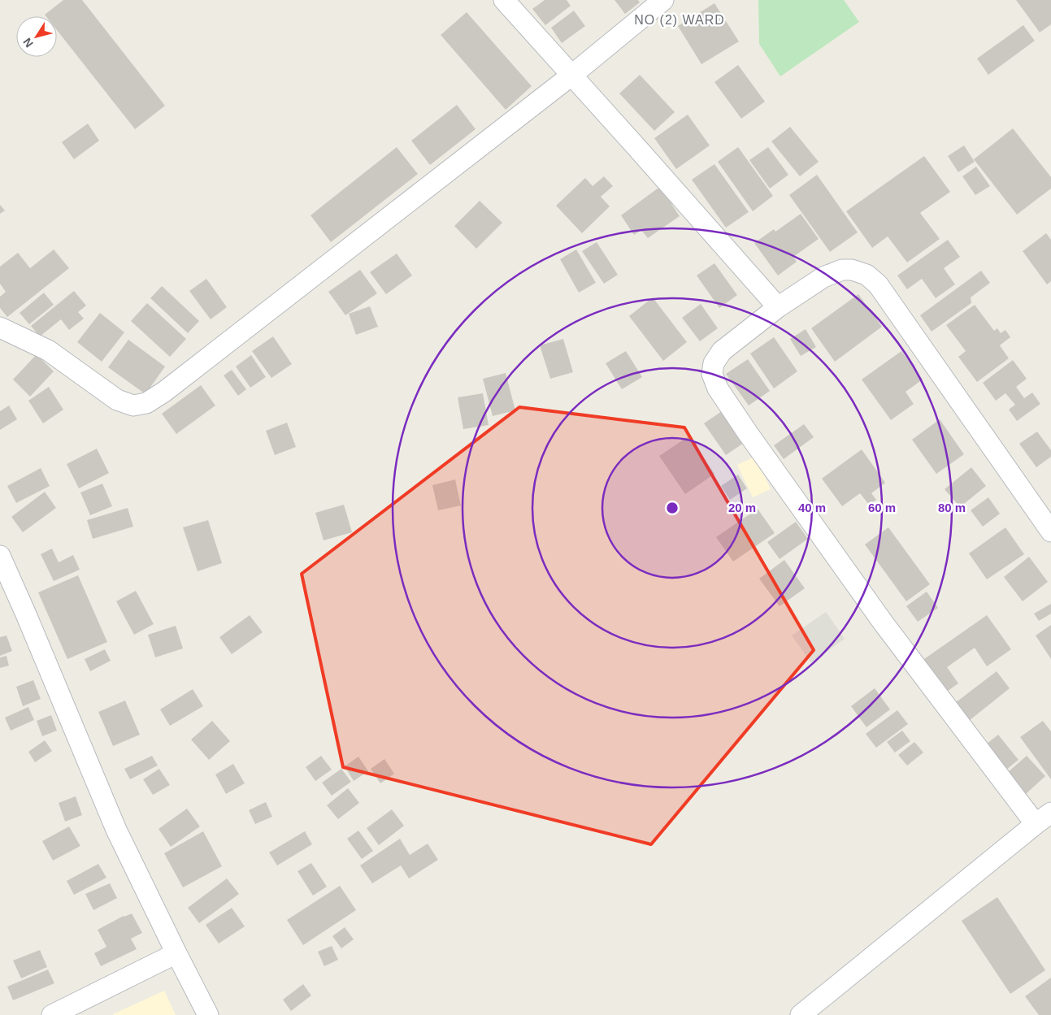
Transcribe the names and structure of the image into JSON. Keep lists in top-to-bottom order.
{
  "districts": ["NO (2) WARD"],
  "north": "bottom left",
  "rings": [
    "20 m",
    "40 m",
    "60 m",
    "80 m"
  ]
}
